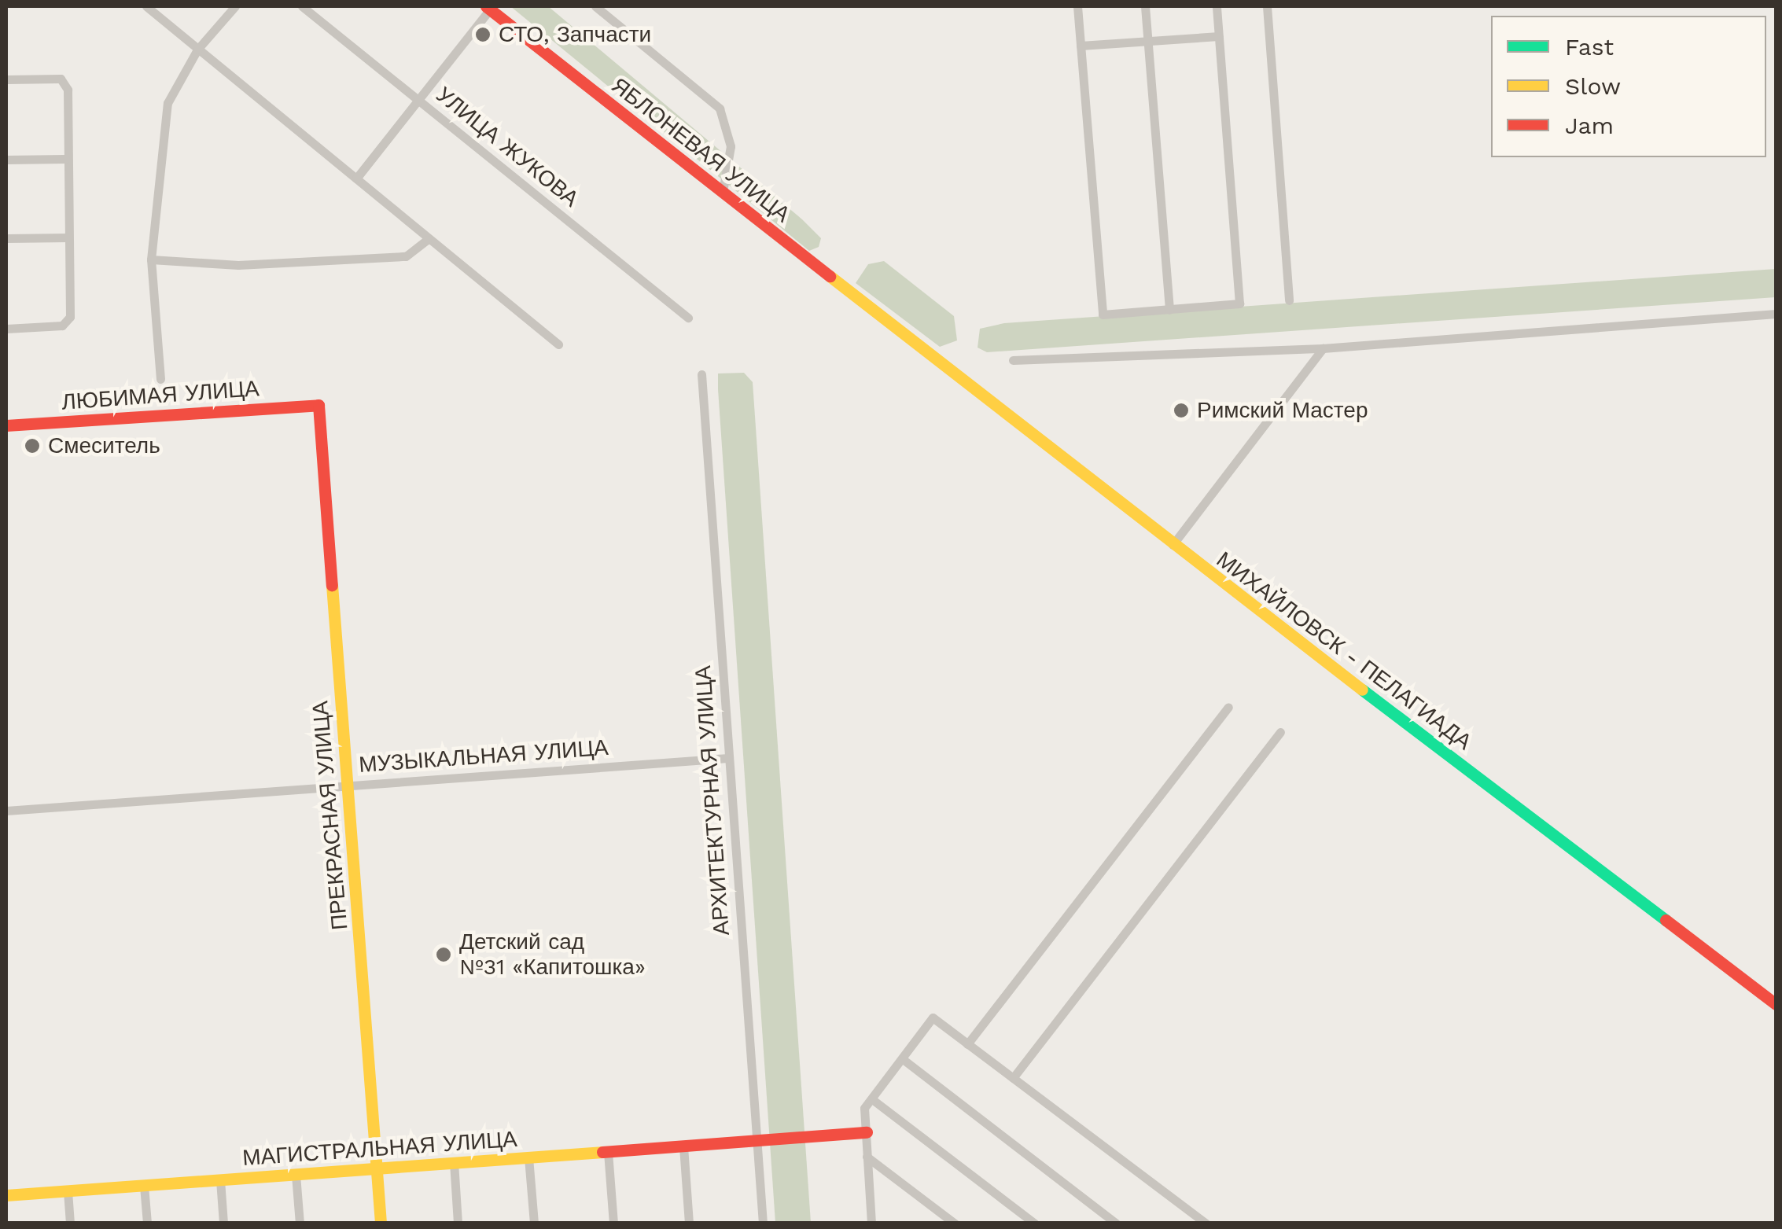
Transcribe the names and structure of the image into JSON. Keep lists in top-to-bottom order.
{
  "streets": {
    "street": [
      "УЛИЦА ЖУКОВА",
      "ЯБЛОНЕВАЯ УЛИЦА",
      "ЛЮБИМАЯ УЛИЦА",
      "МИХАЙЛОВСК - ПЕЛАГИАДА",
      "МУЗЫКАЛЬНАЯ УЛИЦА",
      "АРХИТЕКТУРНАЯ УЛИЦА",
      "ПРЕКРАСНАЯ УЛИЦА",
      "МАГИСТРАЛЬНАЯ УЛИЦА"
    ]
  },
  "crossings": [
    ["ЯБЛОНЕВАЯ УЛИЦА", "МИХАЙЛОВСК - ПЕЛАГИАДА"],
    ["ЛЮБИМАЯ УЛИЦА", "ПРЕКРАСНАЯ УЛИЦА"],
    ["МУЗЫКАЛЬНАЯ УЛИЦА", "АРХИТЕКТУРНАЯ УЛИЦА"],
    ["МУЗЫКАЛЬНАЯ УЛИЦА", "ПРЕКРАСНАЯ УЛИЦА"],
    ["АРХИТЕКТУРНАЯ УЛИЦА", "МАГИСТРАЛЬНАЯ УЛИЦА"],
    ["ПРЕКРАСНАЯ УЛИЦА", "МАГИСТРАЛЬНАЯ УЛИЦА"]
  ],
  "places": [
    "СТО, Запчасти",
    "Римский Мастер",
    "Смеситель",
    "Детский сад №31 «Капитошка»"
  ],
  "legend": ["Fast", "Slow", "Jam"]
}
